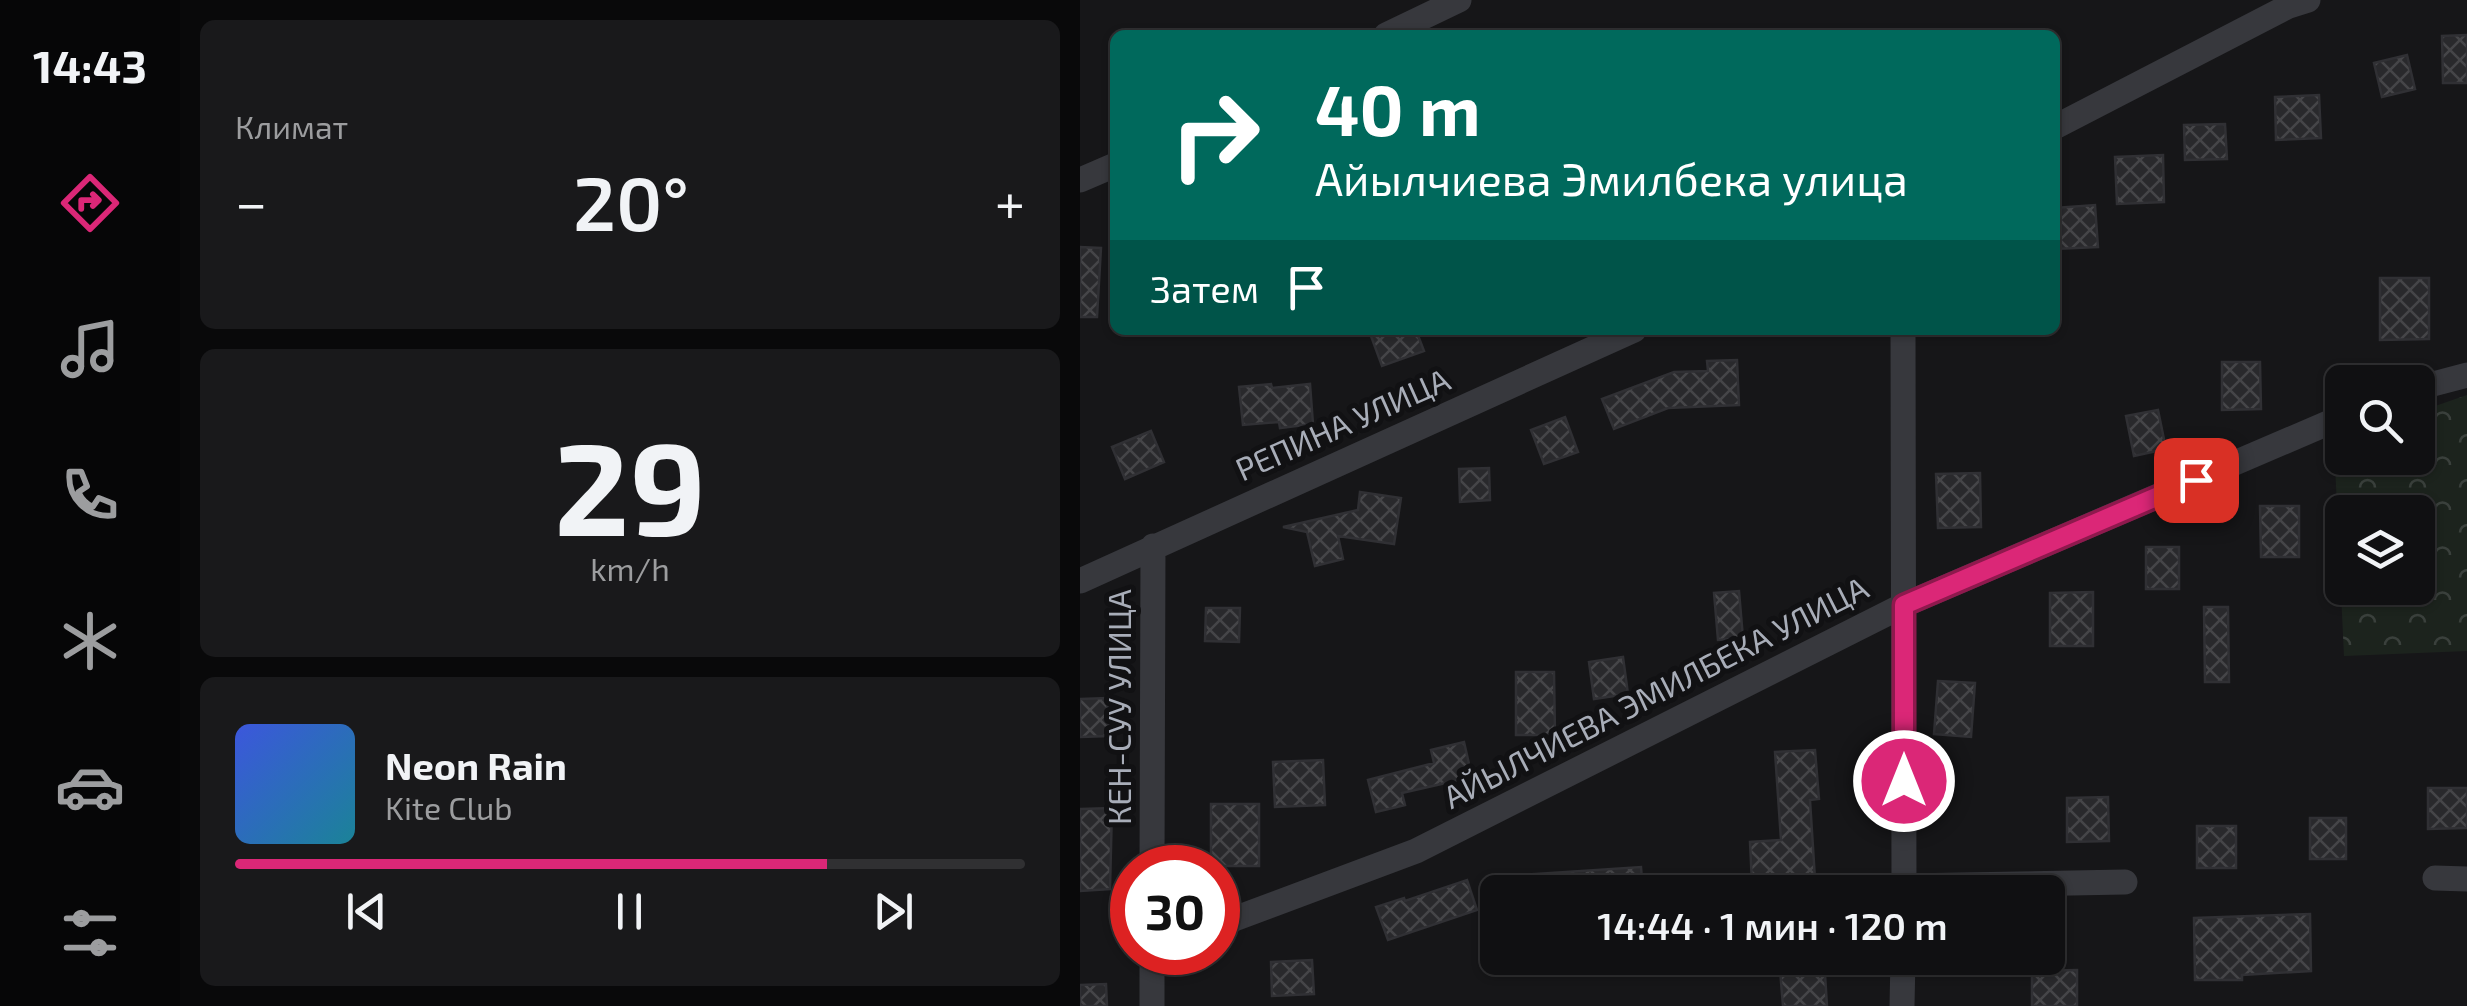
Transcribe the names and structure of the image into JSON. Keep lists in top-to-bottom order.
{
  "streets": {
    "street": ["РЕПИНА УЛИЦА", "АЙЫЛЧИЕВА ЭМИЛБЕКА УЛИЦА", "КЕН-СУУ УЛИЦА"]
  },
  "crossings": [
    ["РЕПИНА УЛИЦА", "КЕН-СУУ УЛИЦА"]
  ],
  "page": {
    "tabs": "14:43",
    "tile": [
      "Климат",
      ["29", "km/h"]
    ],
    "turn": ["40 m", "Айылчиева Эмилбека улица"],
    "heat": ["−", "20°", "+"],
    "then": "Затем",
    "song": ["Neon Rain", "Kite Club"],
    "limit": "30",
    "trip": "14:44 · 1 мин · 120 m"
  }
}
